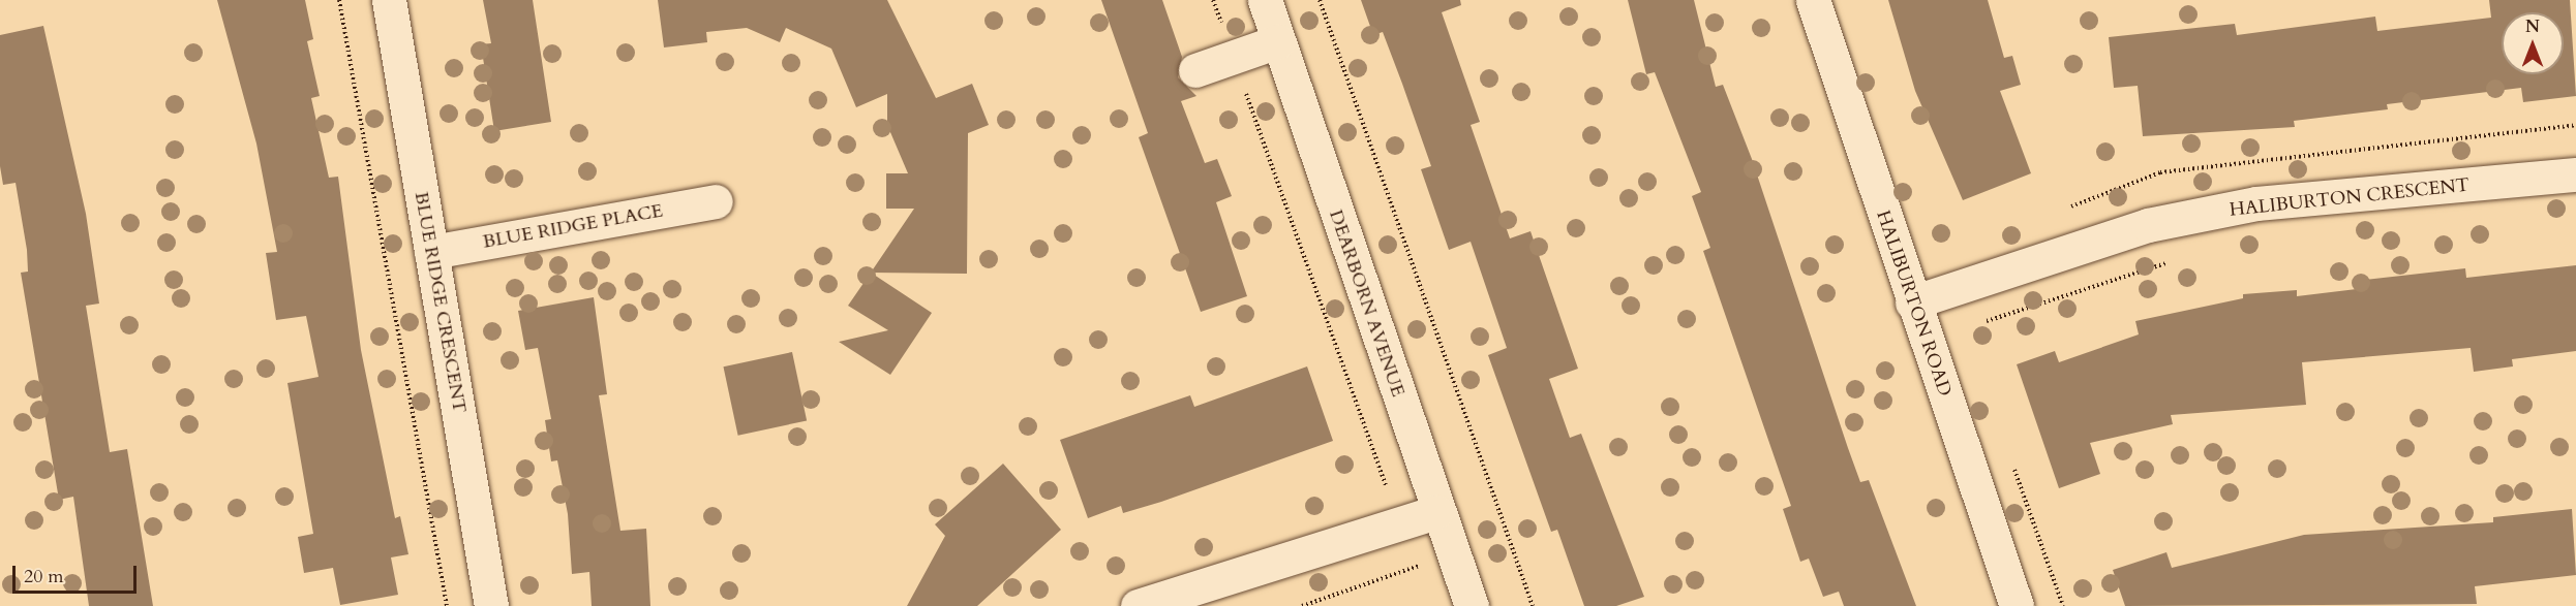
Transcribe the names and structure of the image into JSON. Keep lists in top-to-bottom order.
{
  "streets": {
    "street": [
      "HALIBURTON CRESCENT",
      "BLUE RIDGE PLACE",
      "BLUE RIDGE CRESCENT",
      "DEARBORN AVENUE",
      "HALIBURTON ROAD"
    ]
  },
  "crossings": [
    ["HALIBURTON CRESCENT", "HALIBURTON ROAD"],
    ["BLUE RIDGE PLACE", "BLUE RIDGE CRESCENT"]
  ],
  "scale_bar": "20 m",
  "north": "top"
}
